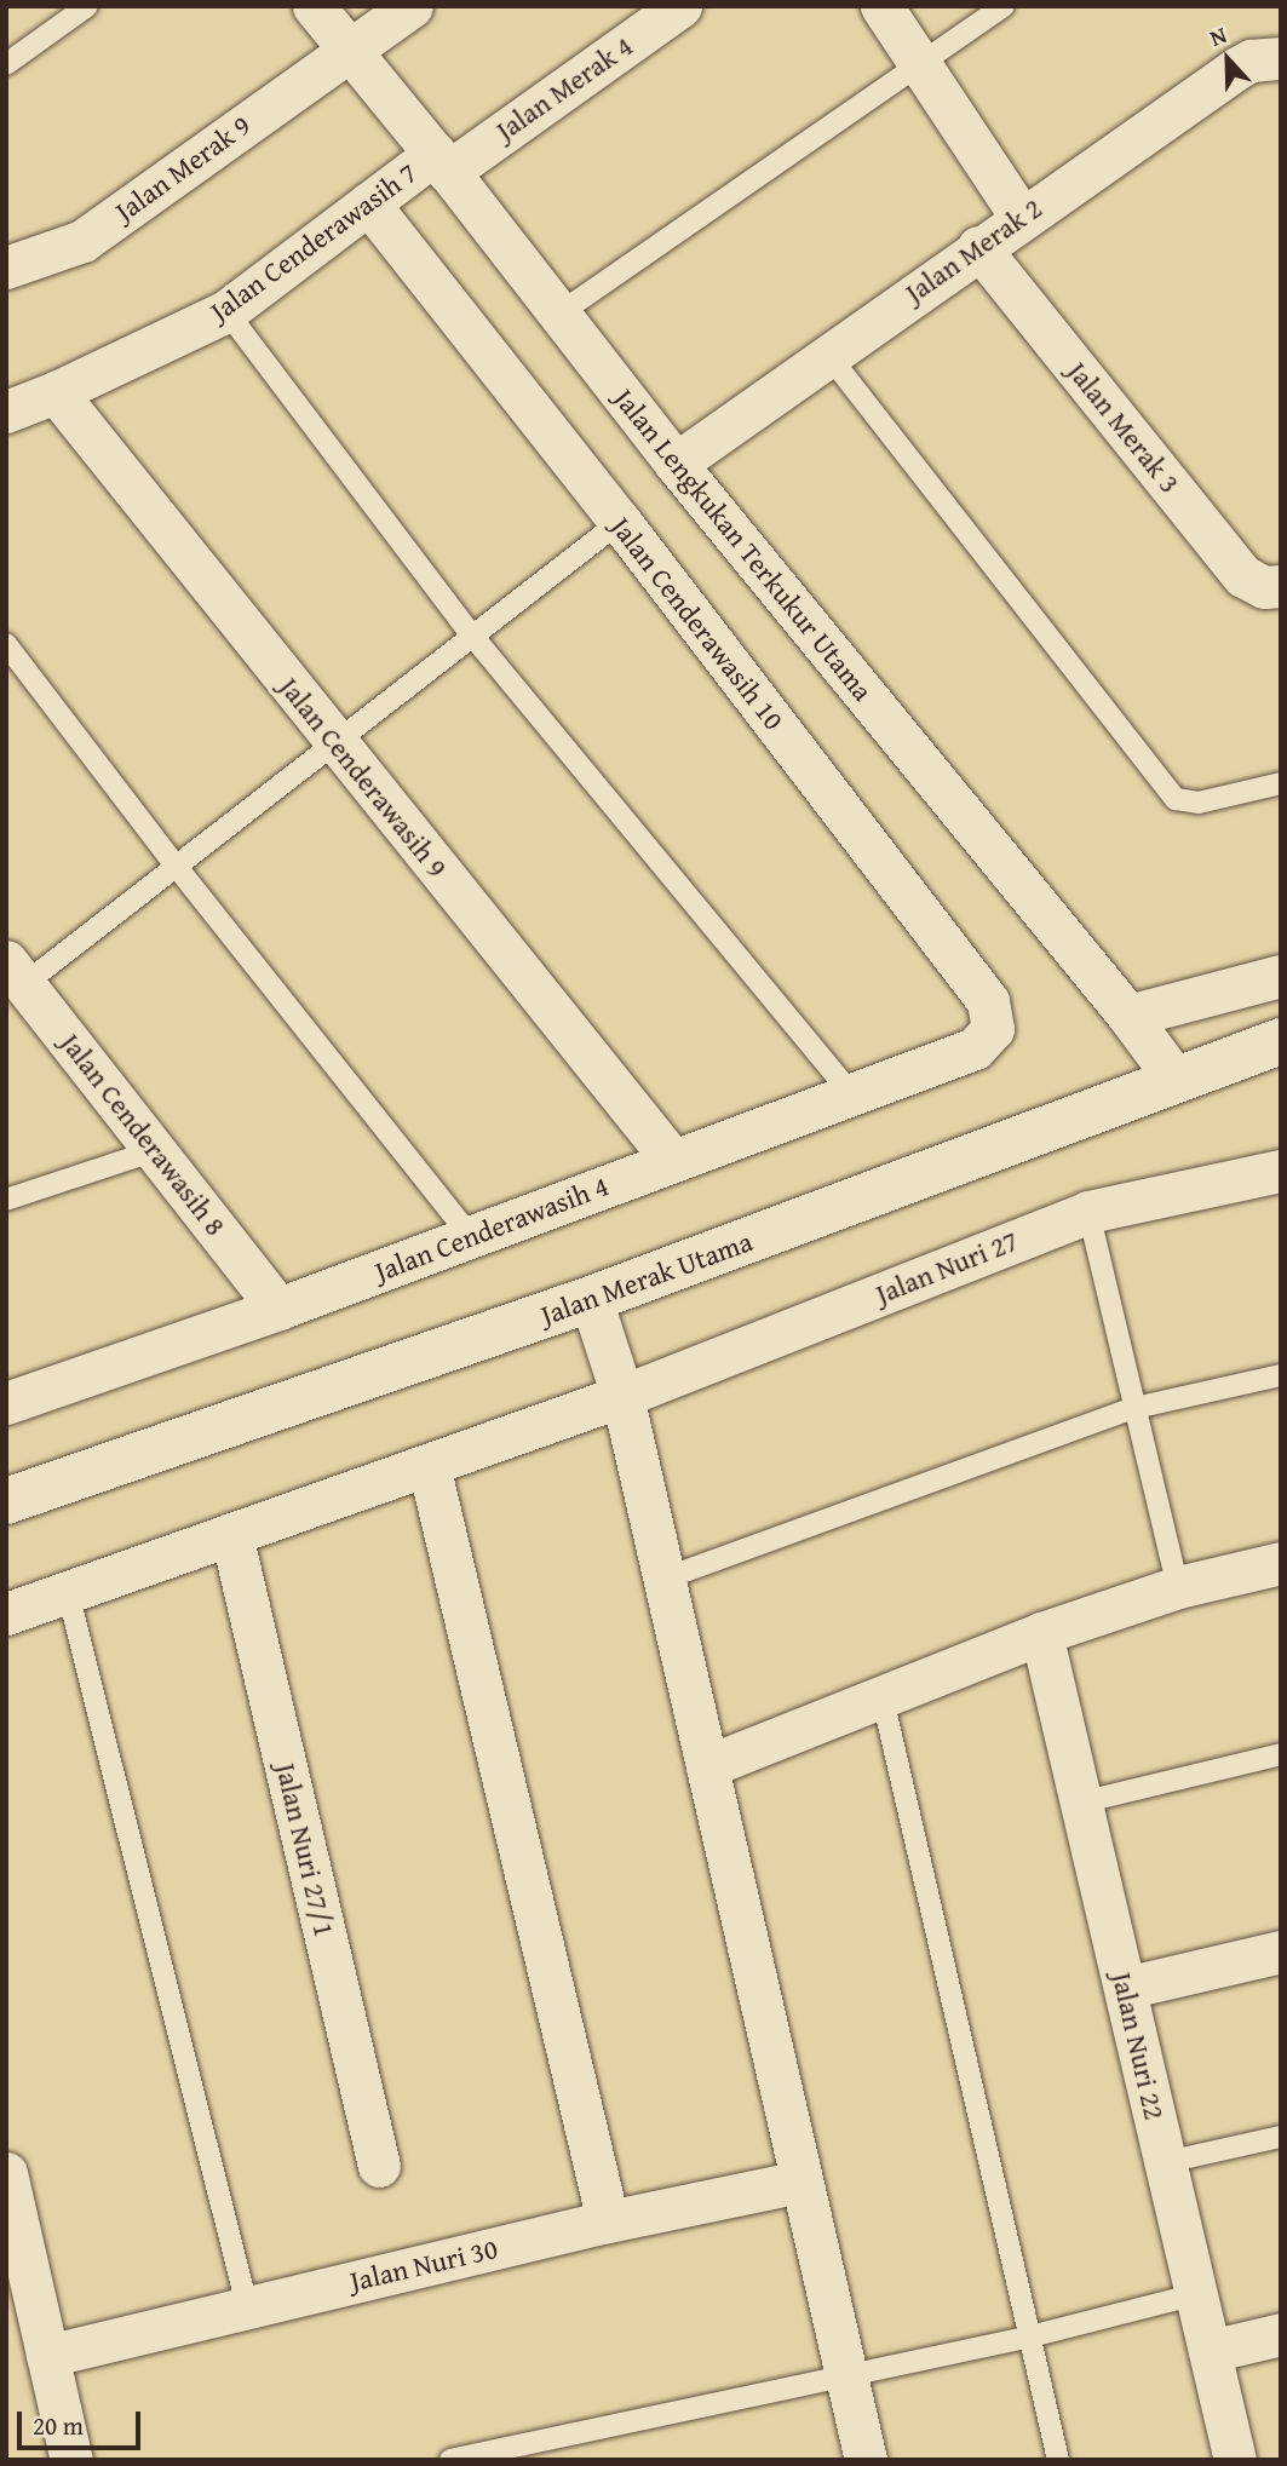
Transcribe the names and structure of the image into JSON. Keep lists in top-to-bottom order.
{
  "streets": {
    "street": [
      "Jalan Merak 4",
      "Jalan Merak 9",
      "Jalan Cenderawasih 7",
      "Jalan Merak 2",
      "Jalan Merak 3",
      "Jalan Lengkukan Terkukur Utama",
      "Jalan Cenderawasih 10",
      "Jalan Cenderawasih 9",
      "Jalan Cenderawasih 8",
      "Jalan Cenderawasih 4",
      "Jalan Nuri 27",
      "Jalan Merak Utama",
      "Jalan Nuri 27/1",
      "Jalan Nuri 22",
      "Jalan Nuri 30"
    ]
  },
  "crossings": [
    ["Jalan Merak 4", "Jalan Cenderawasih 7"],
    ["Jalan Merak 4", "Jalan Lengkukan Terkukur Utama"],
    ["Jalan Merak 9", "Jalan Lengkukan Terkukur Utama"],
    ["Jalan Cenderawasih 7", "Jalan Lengkukan Terkukur Utama"],
    ["Jalan Cenderawasih 7", "Jalan Cenderawasih 10"],
    ["Jalan Cenderawasih 7", "Jalan Cenderawasih 9"],
    ["Jalan Merak 2", "Jalan Merak 3"],
    ["Jalan Merak 2", "Jalan Lengkukan Terkukur Utama"],
    ["Jalan Lengkukan Terkukur Utama", "Jalan Merak Utama"],
    ["Jalan Cenderawasih 10", "Jalan Cenderawasih 4"],
    ["Jalan Cenderawasih 9", "Jalan Cenderawasih 4"],
    ["Jalan Cenderawasih 8", "Jalan Cenderawasih 4"],
    ["Jalan Nuri 27", "Jalan Nuri 27/1"]
  ],
  "scale_bar": "20 m",
  "north": "top"
}
